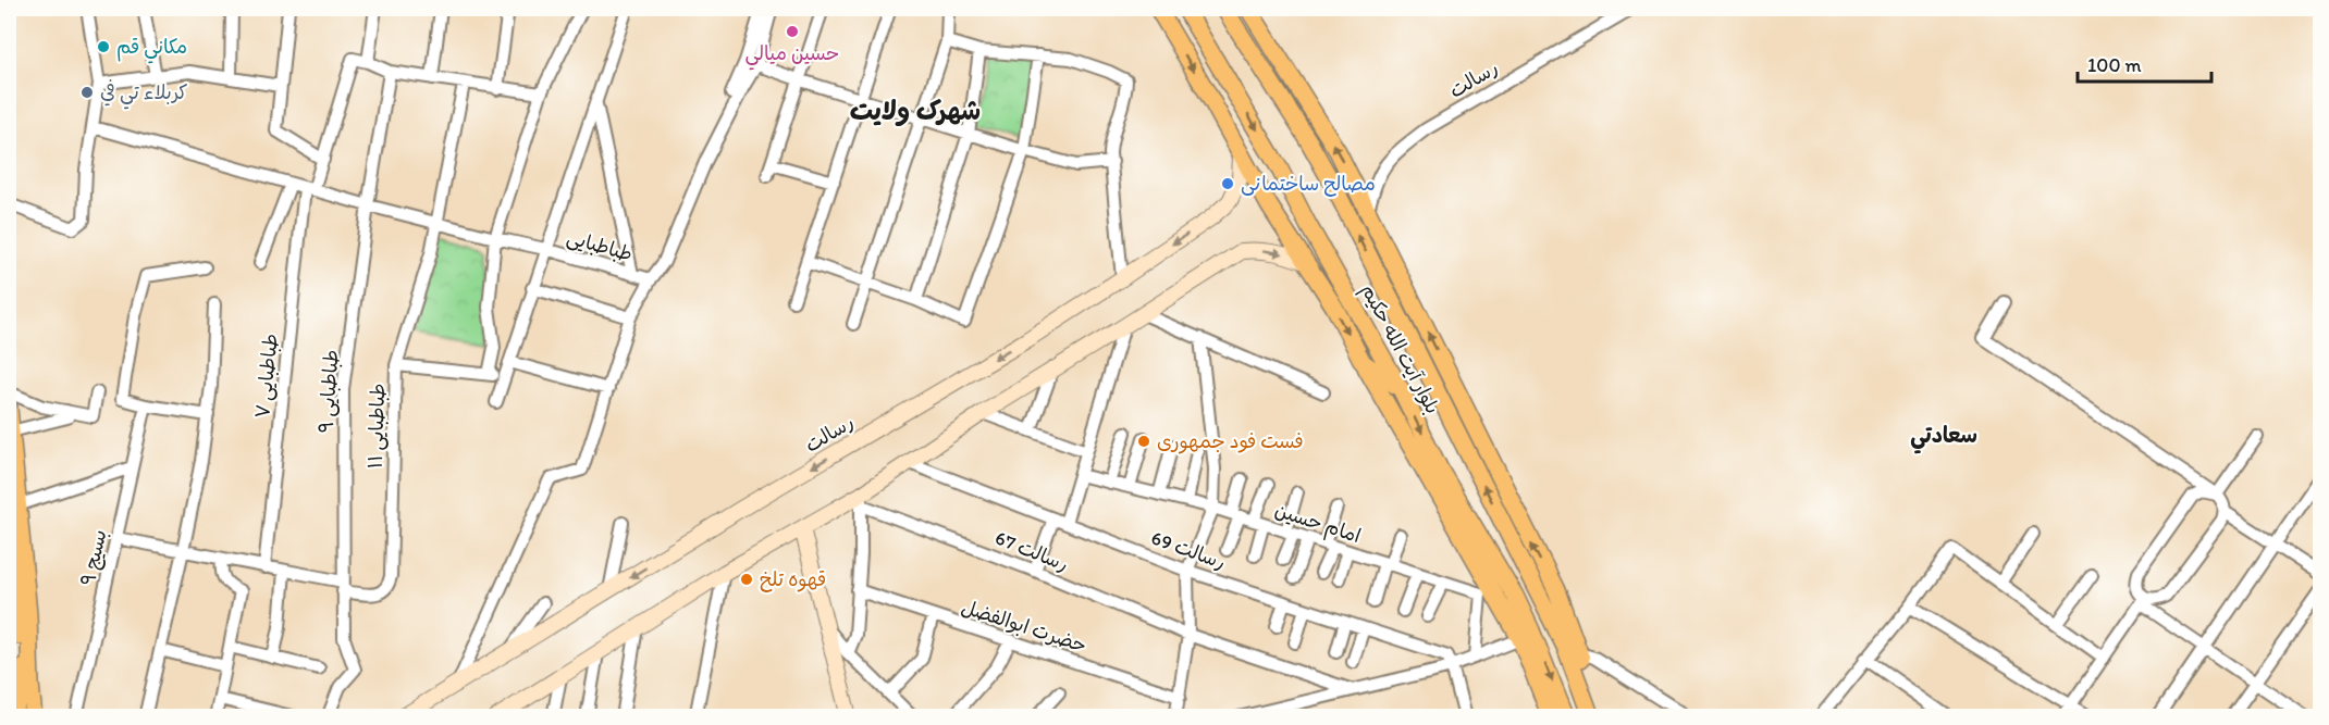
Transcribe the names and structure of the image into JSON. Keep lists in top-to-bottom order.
{
  "streets": {
    "main road": ["رسالت", "بلوار آیت الله حکیم"],
    "street": [
      "طباطبایی",
      "طباطبایی ۷",
      "طباطبایی ۹",
      "طباطبایی ۱۱",
      "امام حسین",
      "رسالت 69",
      "رسالت 67",
      "بسیج ۹",
      "حضرت ابوالفضل"
    ]
  },
  "crossings": [
    ["رسالت", "طباطبایی"],
    ["طباطبایی", "طباطبایی ۷"],
    ["طباطبایی", "طباطبایی ۹"],
    ["طباطبایی", "طباطبایی ۱۱"],
    ["طباطبایی ۹", "طباطبایی ۱۱"]
  ],
  "districts": ["شهرک ولایت", "سعادتي"],
  "places": [
    "حسين ميالي",
    "مكاني قم",
    "كربلاء تي في",
    "مصالح ساختمانی",
    "فست فود جمهوری",
    "قهوه تلخ"
  ],
  "scale_bar": "100 m"
}
